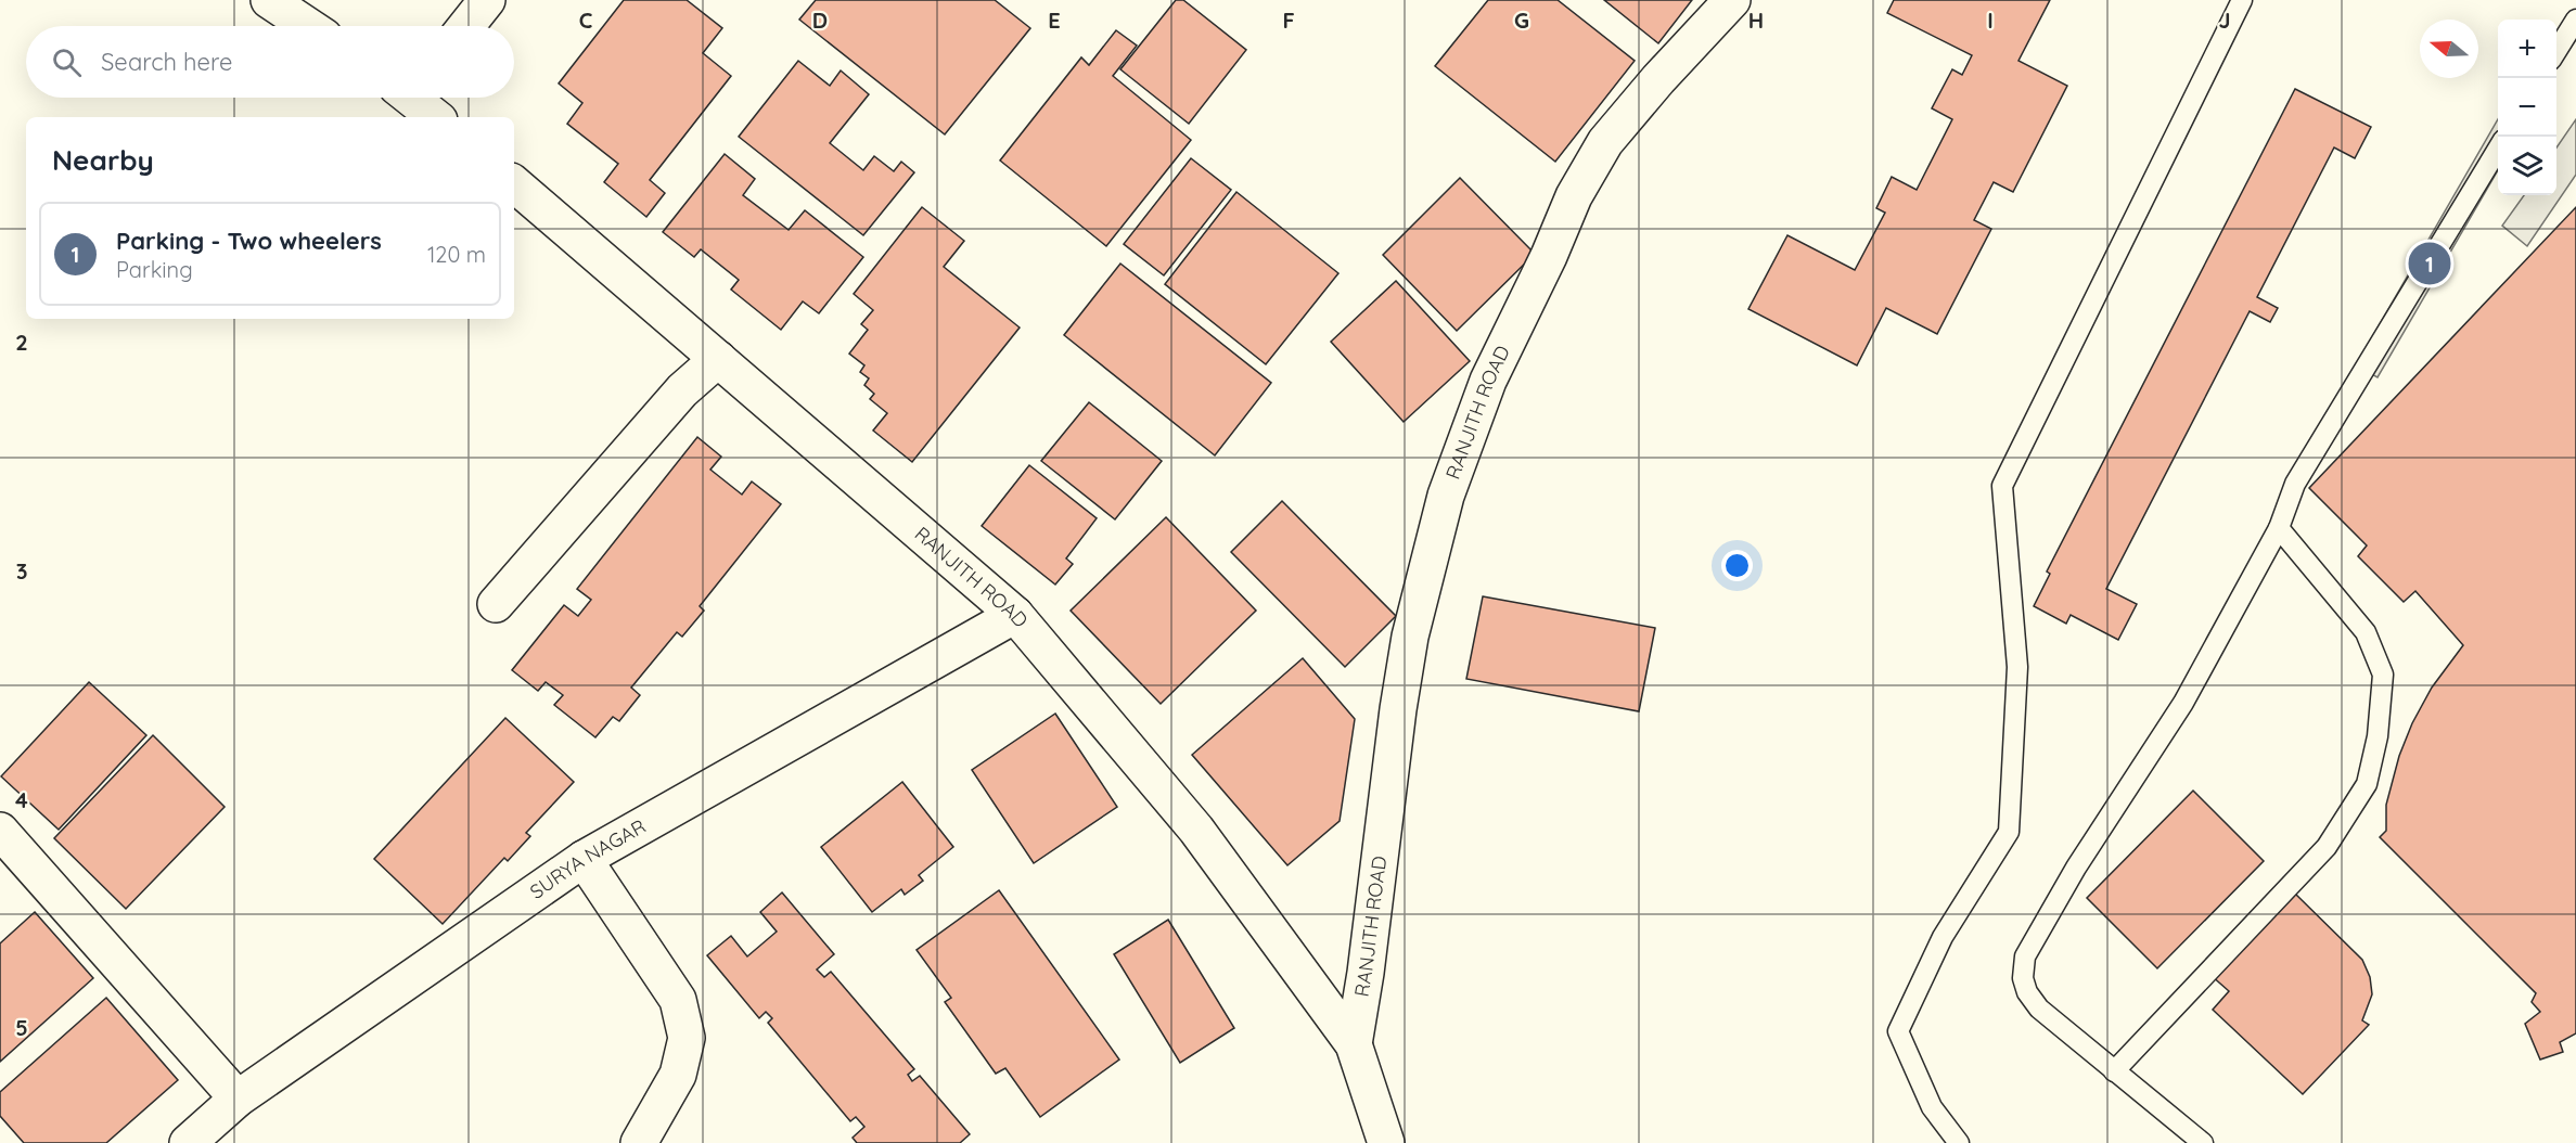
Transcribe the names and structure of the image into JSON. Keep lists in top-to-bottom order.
{
  "streets": {
    "street": ["RANJITH ROAD", "SURYA NAGAR"]
  },
  "crossings": [
    ["RANJITH ROAD", "SURYA NAGAR"]
  ],
  "north": "left",
  "page": {
    "map_buttons": ["+", "−"],
    "search": "Search here",
    "heading": "Nearby",
    "list": [
      {
        "mark": "1",
        "name": "Parking - Two wheelers",
        "note": "Parking",
        "value": "120 m"
      }
    ],
    "pins": "1"
  },
  "grid": {
    "columns": [
      "C",
      "D",
      "E",
      "F",
      "G",
      "H",
      "I",
      "J"
    ],
    "rows": [
      "2",
      "3",
      "4",
      "5"
    ]
  }
}
